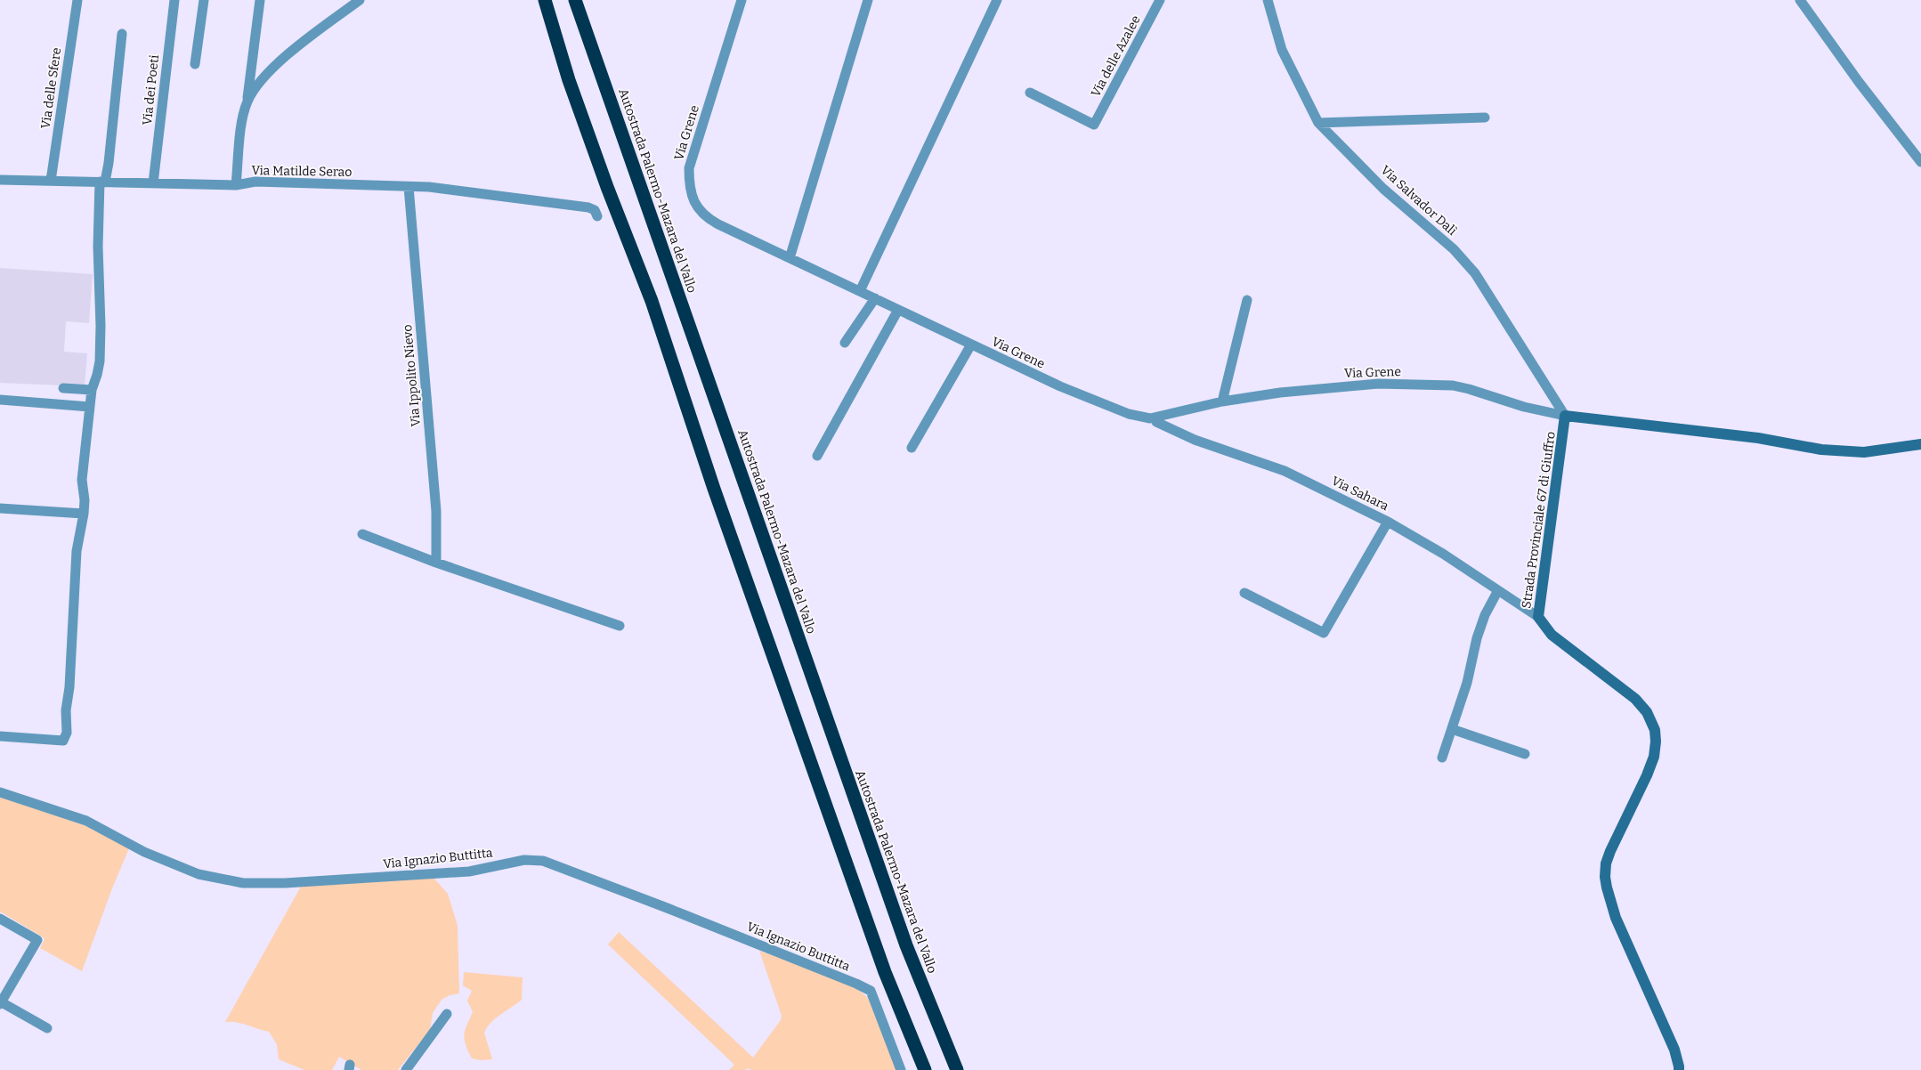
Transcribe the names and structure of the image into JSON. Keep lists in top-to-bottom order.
{
  "streets": {
    "highway": ["Autostrada Palermo-Mazara del Vallo"],
    "street": [
      "Via delle Azalee",
      "Via delle Sfere",
      "Via dei Poeti",
      "Via Grene",
      "Via Matilde Serao",
      "Via Salvador Dalì",
      "Via Ippolito Nievo",
      "Via Sahara",
      "Strada Provinciale 67 di Giuffro",
      "Via Ignazio Buttitta"
    ]
  },
  "crossings": [
    ["Via delle Sfere", "Via Matilde Serao"],
    ["Via dei Poeti", "Via Matilde Serao"],
    ["Via Grene", "Via Salvador Dalì"],
    ["Via Grene", "Strada Provinciale 67 di Giuffro"],
    ["Via Matilde Serao", "Via Ippolito Nievo"],
    ["Via Salvador Dalì", "Strada Provinciale 67 di Giuffro"],
    ["Via Sahara", "Strada Provinciale 67 di Giuffro"]
  ]
}
